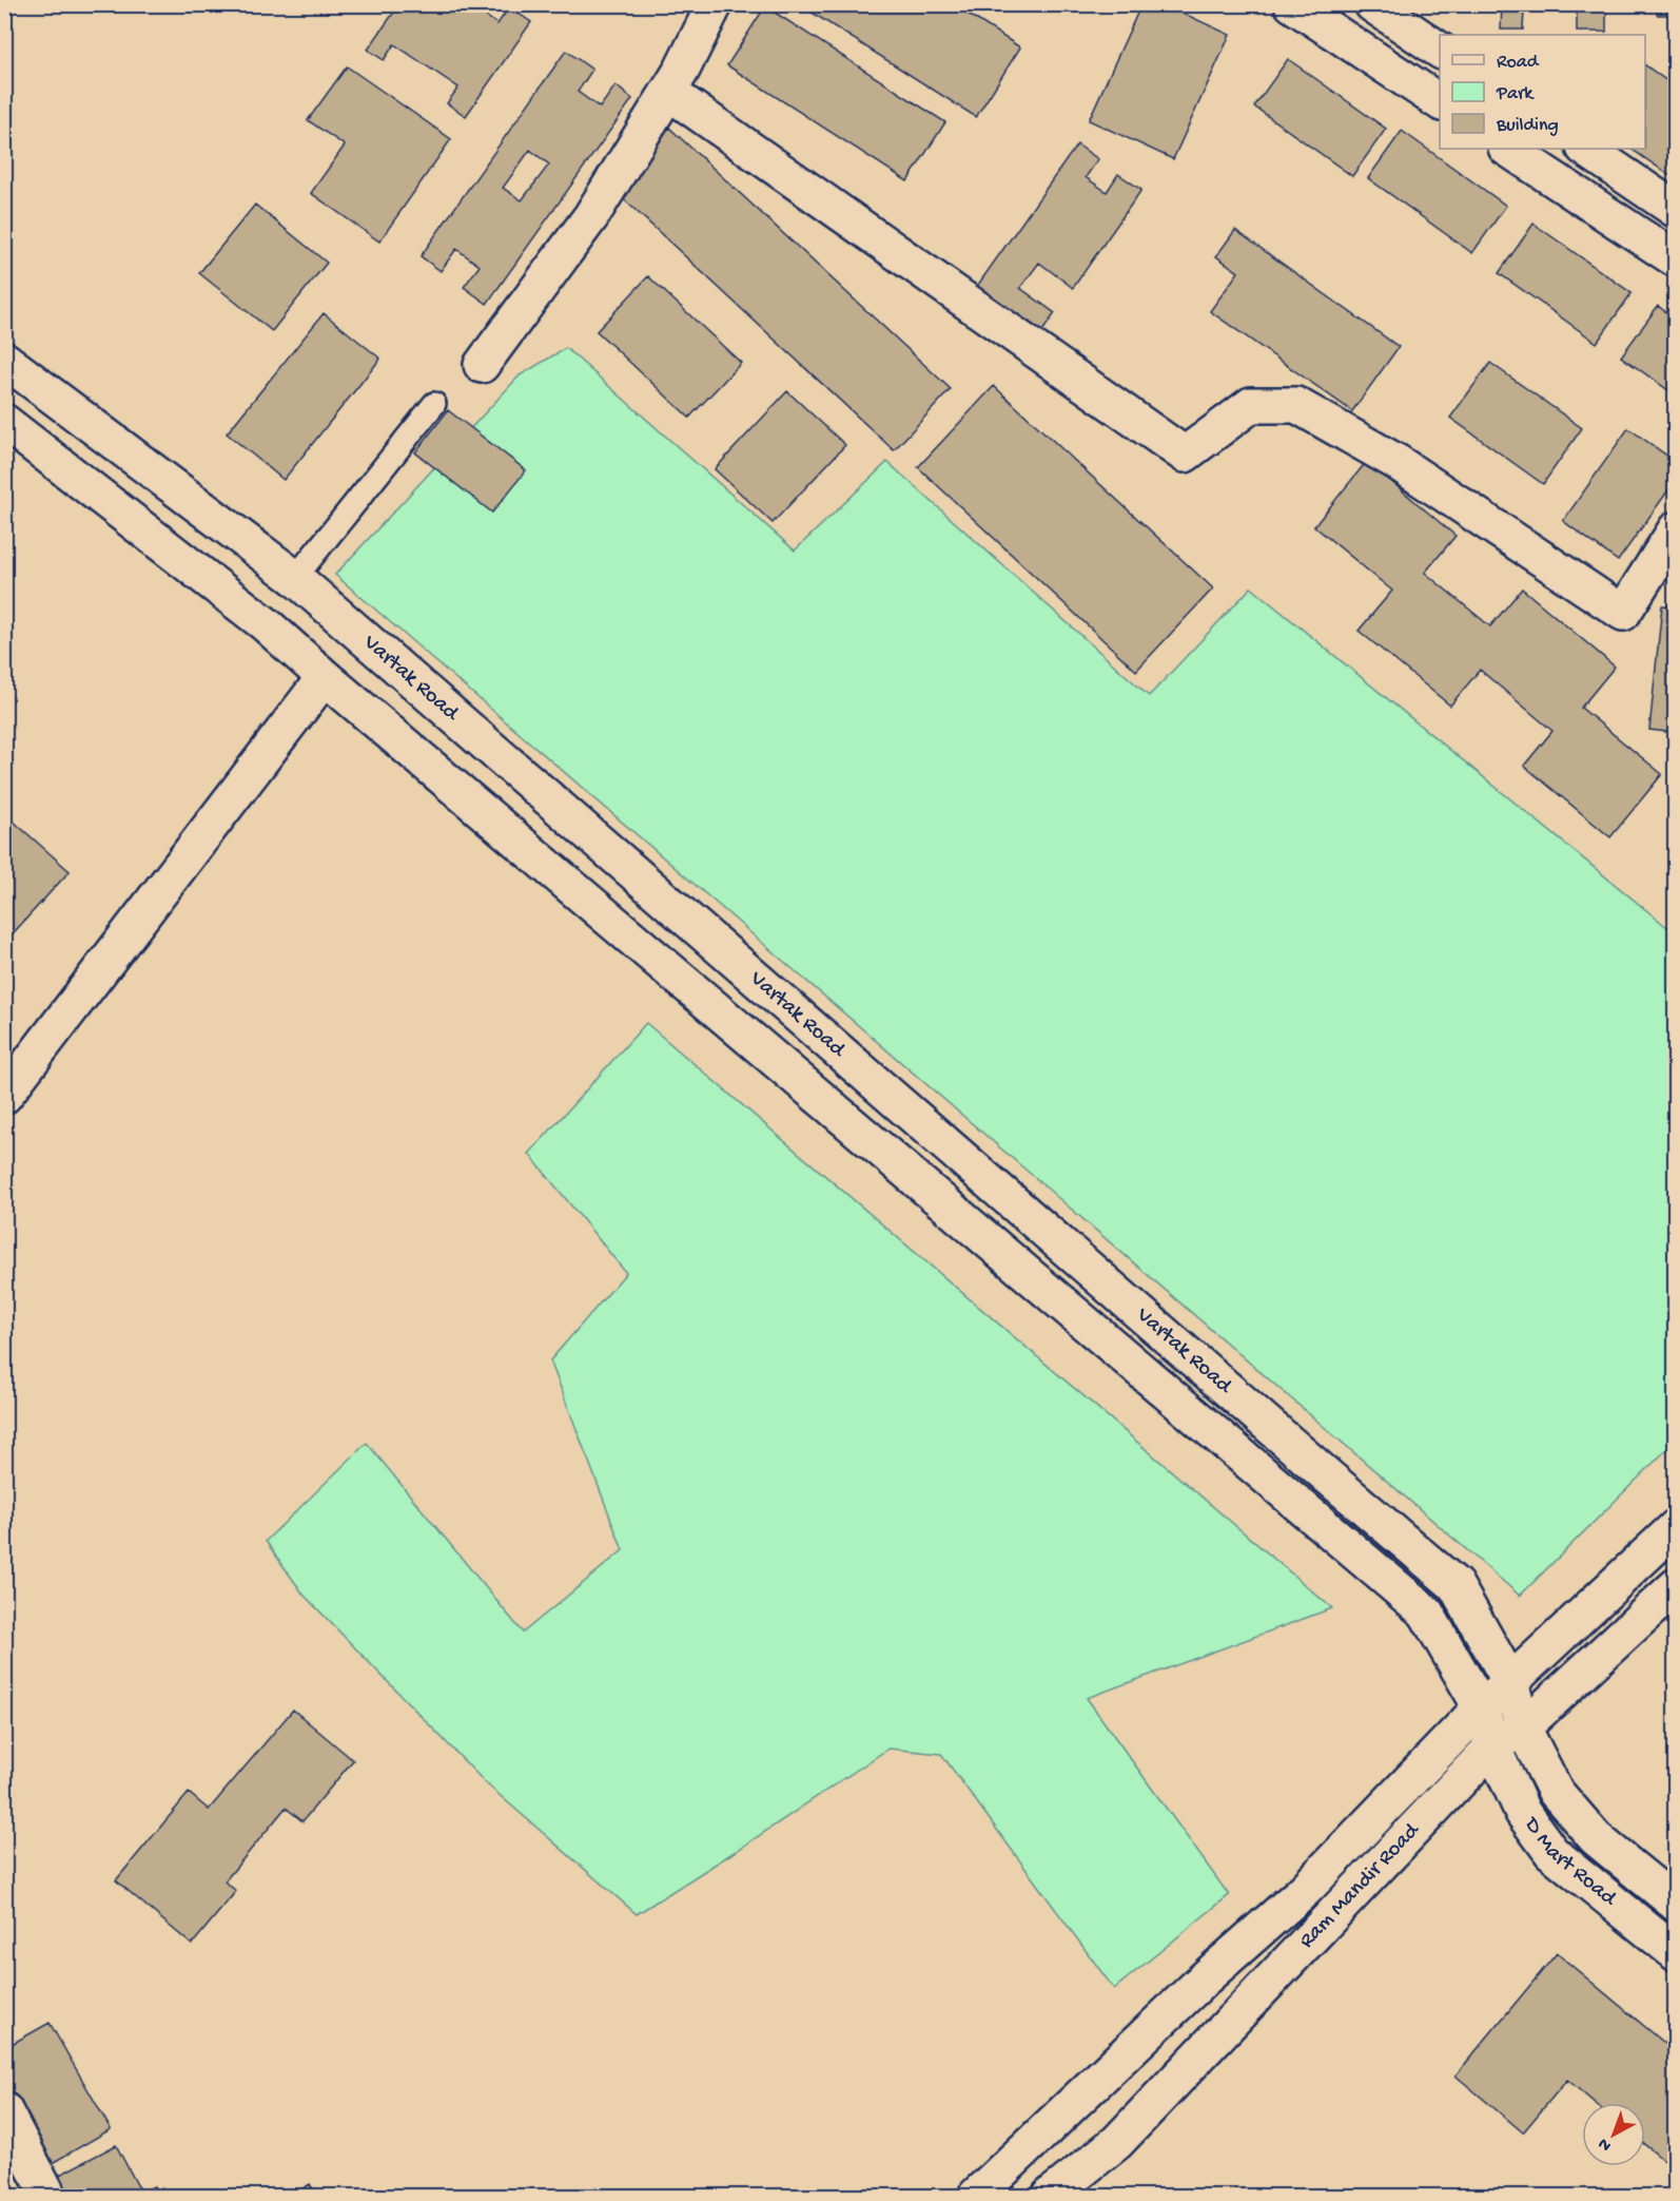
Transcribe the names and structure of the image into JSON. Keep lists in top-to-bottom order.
{
  "streets": {
    "street": ["Vartak Road", "D Mart Road", "Ram Mandir Road"]
  },
  "crossings": [
    ["Vartak Road", "D Mart Road"],
    ["Vartak Road", "Ram Mandir Road"],
    ["D Mart Road", "Ram Mandir Road"]
  ],
  "legend": ["Road", "Park", "Building"],
  "north": "bottom left"
}
